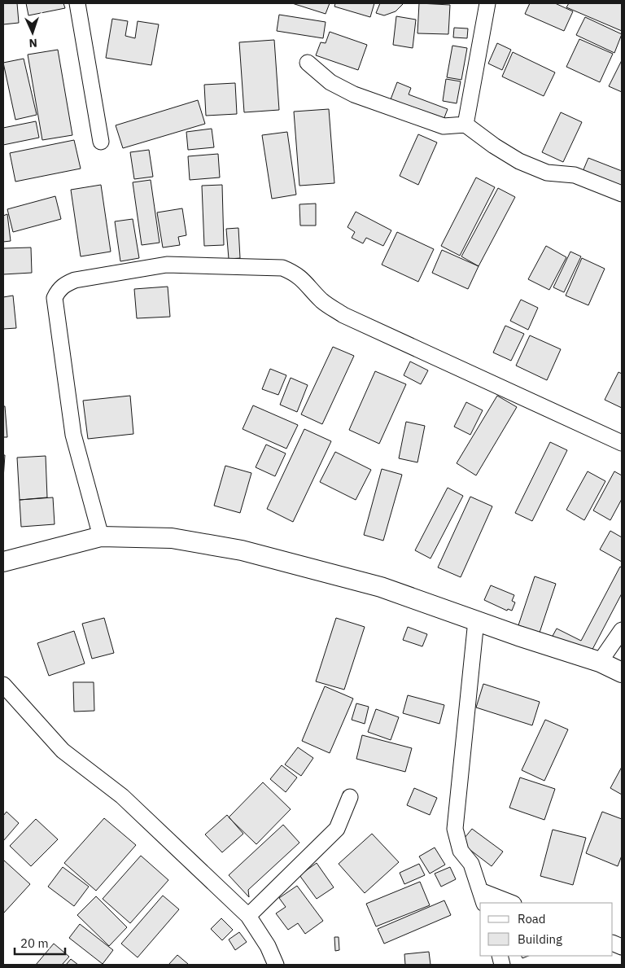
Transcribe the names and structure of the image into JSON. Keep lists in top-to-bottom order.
{
  "legend": ["Road", "Building"],
  "scale_bar": "20 m",
  "north": "bottom"
}
